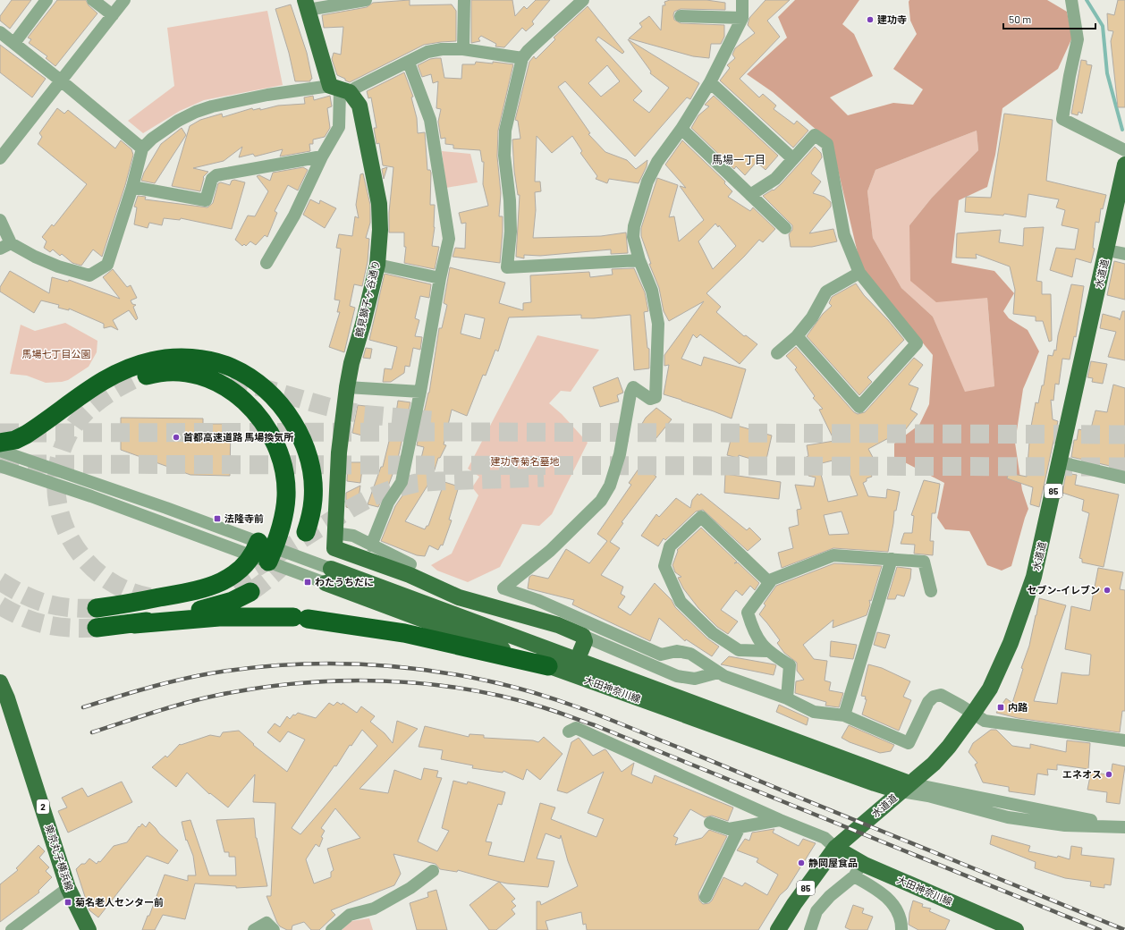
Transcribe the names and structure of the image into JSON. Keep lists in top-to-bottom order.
{
  "streets": {
    "main road": [
      "水道道",
      "鶴見獅子ヶ谷通り",
      "85",
      "大田神奈川線",
      "2",
      "東京丸子横浜線"
    ]
  },
  "crossings": [
    ["水道道", "大田神奈川線"]
  ],
  "districts": ["馬場一丁目"],
  "parks": ["馬場七丁目公園", "建功寺菊名墓地"],
  "places": {
    "other": [
      "建功寺",
      "首都高速道路 馬場換気所",
      "セブン-イレブン",
      "エネオス",
      "静岡屋食品"
    ],
    "transit": [
      "法隆寺前",
      "わたうちだに",
      "内路",
      "菊名老人センター前"
    ]
  },
  "scale_bar": "50 m"
}
